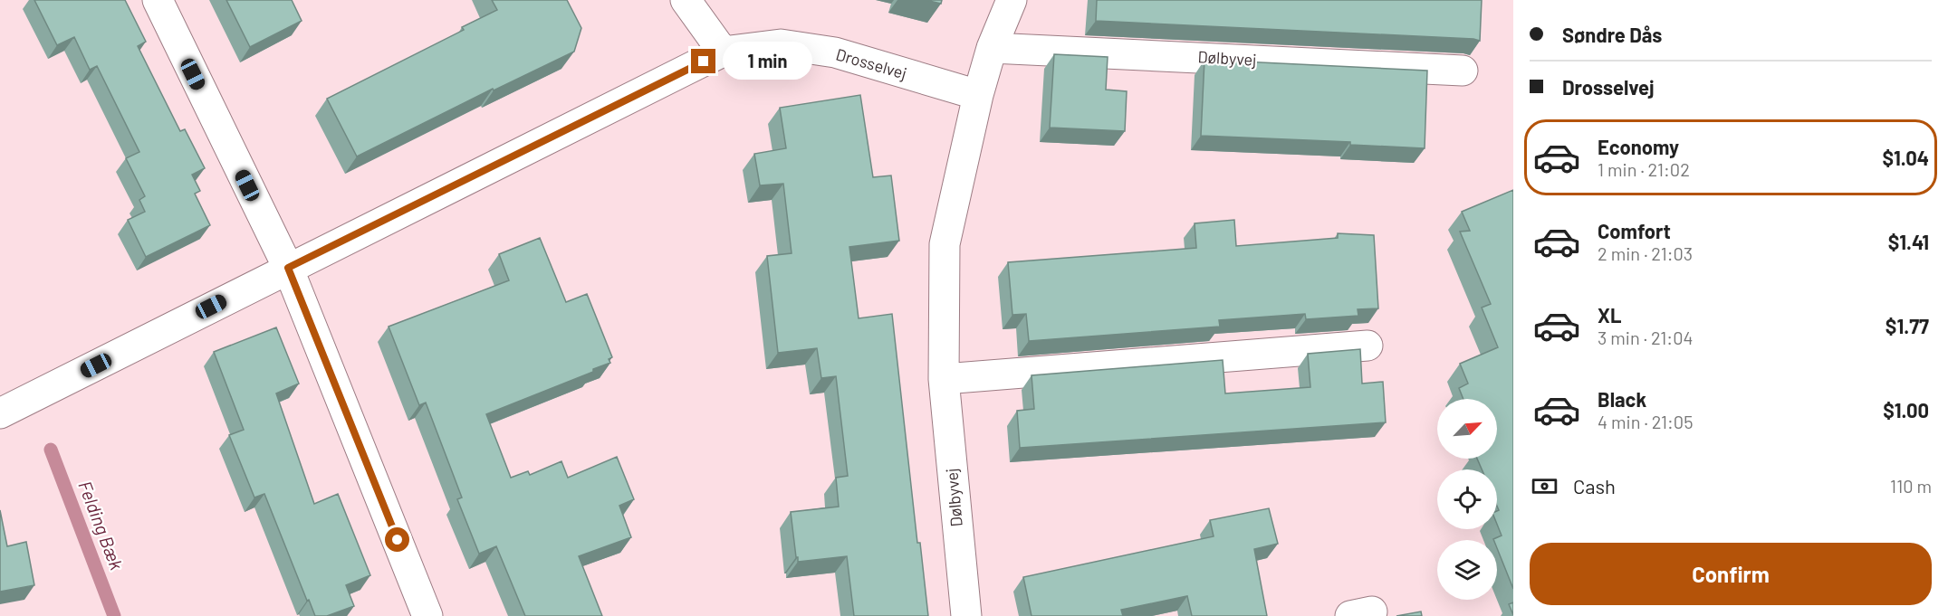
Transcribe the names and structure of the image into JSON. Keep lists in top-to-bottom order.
{
  "streets": {
    "street": ["Dølbyvej", "Drosselvej"]
  },
  "crossings": [
    ["Dølbyvej", "Drosselvej"]
  ],
  "water": ["Felding Bæk"],
  "north": "top right",
  "page": {
    "banner": ["Søndre Dås", "Drosselvej"],
    "bubble": "1 min",
    "list": [
      {
        "name": "Economy",
        "note": "1 min · 21:02",
        "value": "$1.04"
      },
      {
        "name": "Comfort",
        "note": "2 min · 21:03",
        "value": "$1.41"
      },
      {
        "name": "XL",
        "note": "3 min · 21:04",
        "value": "$1.77"
      },
      {
        "name": "Black",
        "note": "4 min · 21:05",
        "value": "$1.00"
      }
    ],
    "pay": ["Cash", "110 m"],
    "buttons": "Confirm"
  }
}
